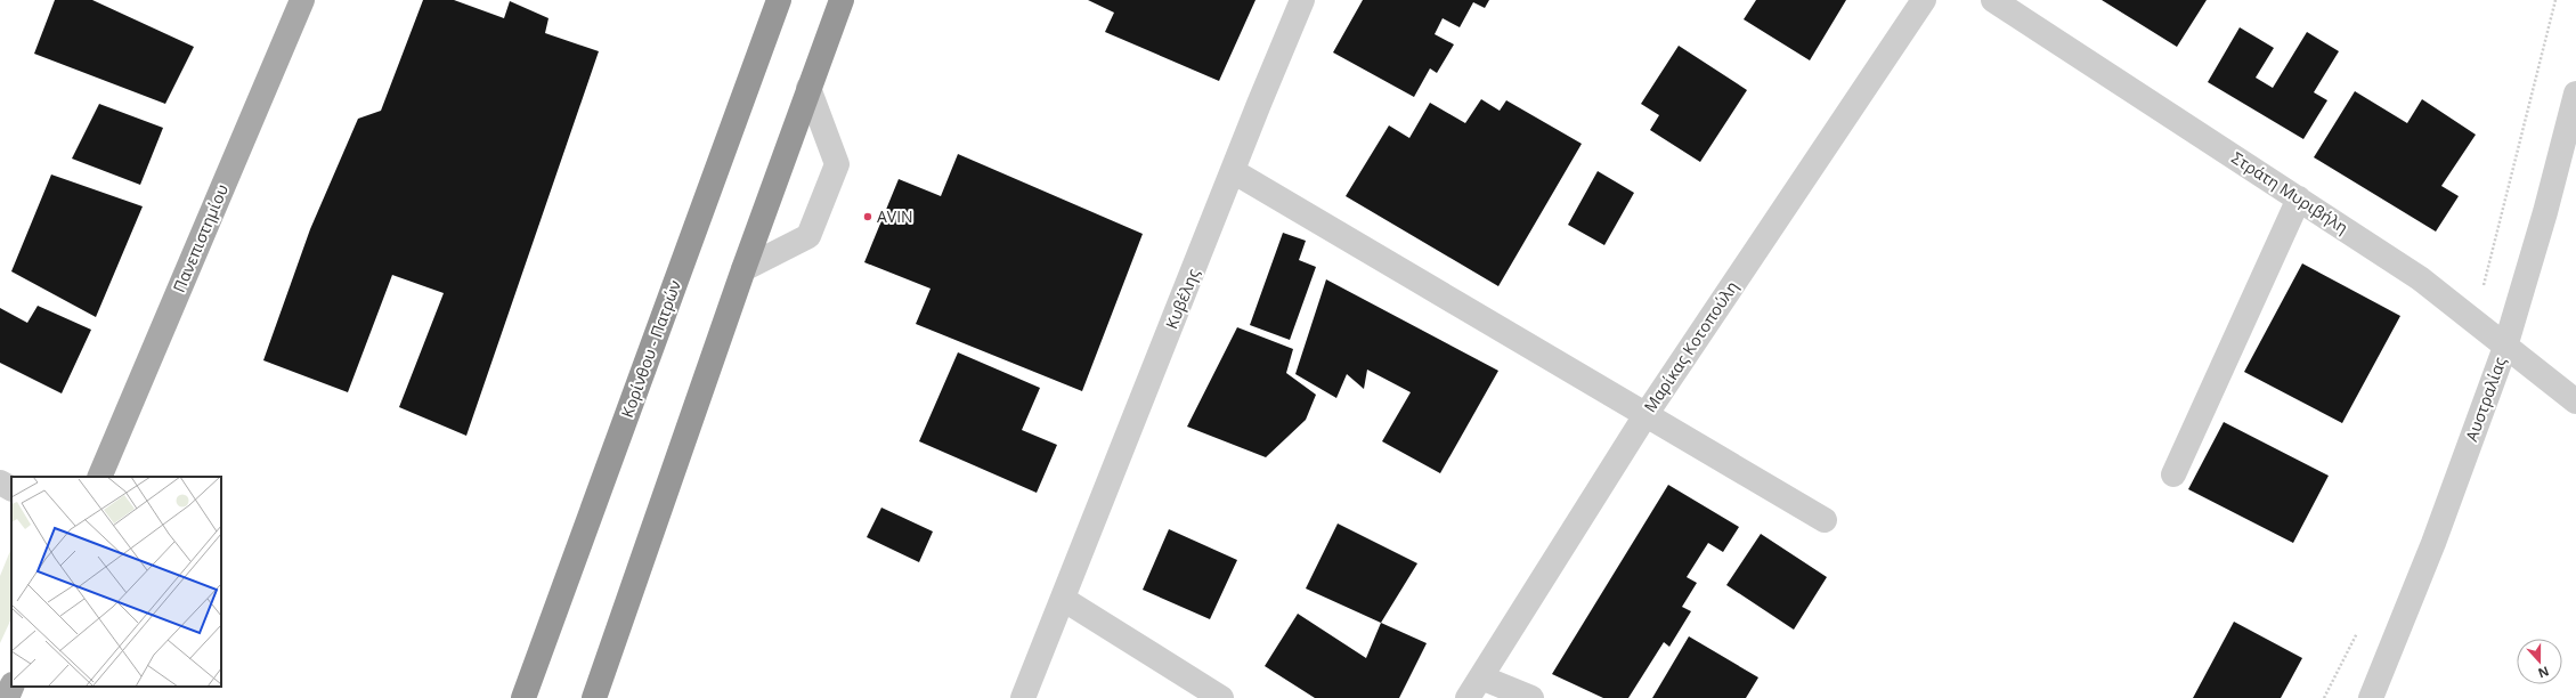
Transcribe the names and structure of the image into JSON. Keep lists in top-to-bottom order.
{
  "streets": {
    "highway": ["Κορίνθου - Πατρών"],
    "main road": ["Πανεπιστημίου"],
    "street": [
      "Στράτη Μυριβήλη",
      "Κυβέλης",
      "Μαρίκας Κοτοπούλη",
      "Αυστραλίας"
    ]
  },
  "crossings": [
    ["Στράτη Μυριβήλη", "Αυστραλίας"]
  ],
  "places": ["AVIN"],
  "north": "bottom"
}
